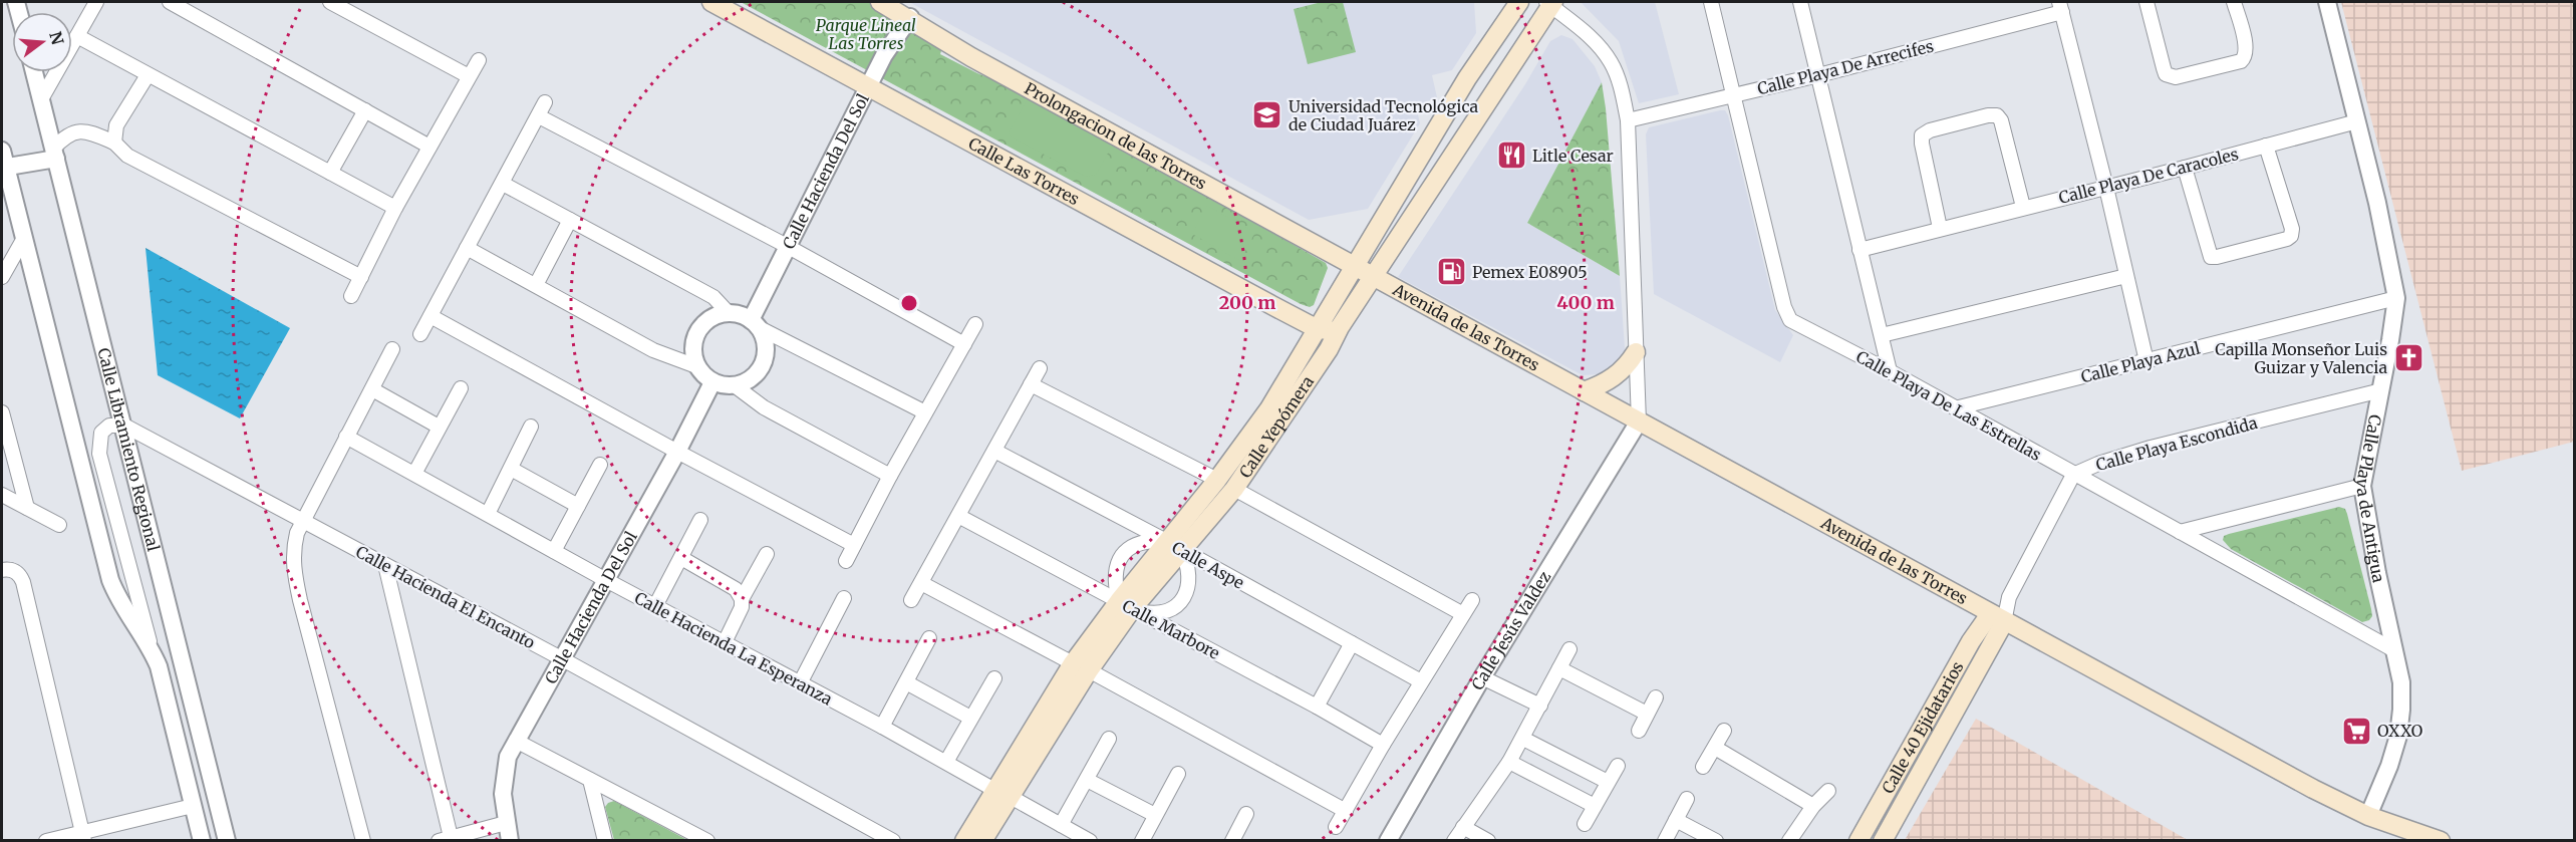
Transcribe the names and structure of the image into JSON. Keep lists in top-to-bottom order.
{
  "streets": {
    "main road": [
      "Prolongacion de las Torres",
      "Calle Las Torres",
      "Avenida de las Torres",
      "Calle Yepómera",
      "Calle 40 Ejidatarios"
    ],
    "street": [
      "Calle Playa De Arrecifes",
      "Calle Hacienda Del Sol",
      "Calle Playa De Caracoles",
      "Calle Playa Azul",
      "Calle Playa De Las Estrellas",
      "Calle Playa Escondida",
      "Calle Libramiento Regional",
      "Calle Playa de Antigua",
      "Calle Aspe",
      "Calle Hacienda El Encanto",
      "Calle Marbore",
      "Calle Jesús Valdez",
      "Calle Hacienda La Esperanza"
    ]
  },
  "crossings": [
    ["Calle Playa De Arrecifes", "Calle Playa De Las Estrellas"],
    ["Prolongacion de las Torres", "Calle Hacienda Del Sol"],
    ["Prolongacion de las Torres", "Avenida de las Torres"],
    ["Prolongacion de las Torres", "Calle Yepómera"],
    ["Calle Hacienda Del Sol", "Calle Las Torres"],
    ["Calle Hacienda Del Sol", "Calle Hacienda El Encanto"],
    ["Calle Hacienda Del Sol", "Calle Hacienda La Esperanza"],
    ["Calle Las Torres", "Calle Yepómera"],
    ["Calle Playa De Caracoles", "Calle Playa de Antigua"],
    ["Avenida de las Torres", "Calle Yepómera"],
    ["Avenida de las Torres", "Calle Playa Escondida"],
    ["Avenida de las Torres", "Calle Playa de Antigua"],
    ["Avenida de las Torres", "Calle Jesús Valdez"],
    ["Avenida de las Torres", "Calle 40 Ejidatarios"],
    ["Calle Playa Azul", "Calle Playa De Las Estrellas"],
    ["Calle Playa Azul", "Calle Playa de Antigua"],
    ["Calle Playa De Las Estrellas", "Calle Playa Escondida"],
    ["Calle Playa De Las Estrellas", "Calle Playa de Antigua"],
    ["Calle Yepómera", "Calle Aspe"],
    ["Calle Yepómera", "Calle Marbore"],
    ["Calle Yepómera", "Calle Hacienda La Esperanza"],
    ["Calle Playa Escondida", "Calle Playa de Antigua"],
    ["Calle Playa Escondida", "Calle 40 Ejidatarios"],
    ["Calle Libramiento Regional", "Calle Hacienda El Encanto"]
  ],
  "parks": ["Parque Lineal Las Torres"],
  "places": {
    "school or university": ["Universidad Tecnológica de Ciudad Juárez"],
    "restaurant": ["Litle Cesar"],
    "fuel station": ["Pemex E08905"],
    "church": ["Capilla Monseñor Luis Guizar y Valencia"],
    "supermarket": ["OXXO"]
  },
  "north": "right",
  "rings": ["200 m", "400 m"]
}
